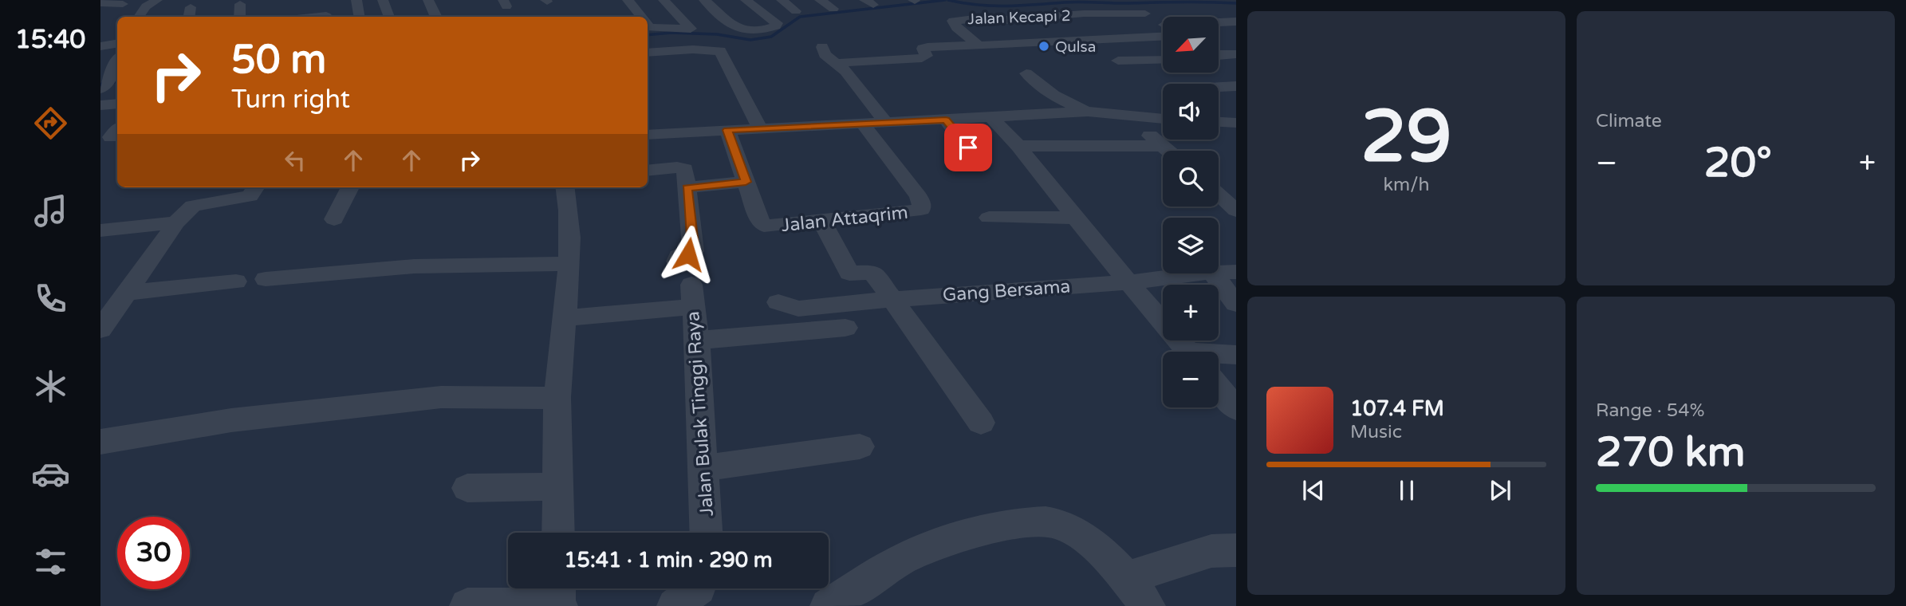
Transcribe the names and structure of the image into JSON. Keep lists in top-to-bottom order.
{
  "streets": {
    "street": [
      "Jalan Kecapi 2",
      "Jalan Attaqrim",
      "Gang Bersama",
      "Jalan Bulak Tinggi Raya"
    ]
  },
  "places": ["Qulsa"],
  "north": "bottom left",
  "page": {
    "tabs": "15:40",
    "tile": [
      ["29", "km/h"],
      "Climate",
      ["Range · 54%", "270 km"]
    ],
    "map_buttons": ["+", "−"],
    "turn": ["50 m", "Turn right"],
    "heat": ["−", "20°", "+"],
    "song": ["107.4 FM", "Music"],
    "limit": "30",
    "trip": "15:41 · 1 min · 290 m"
  }
}
